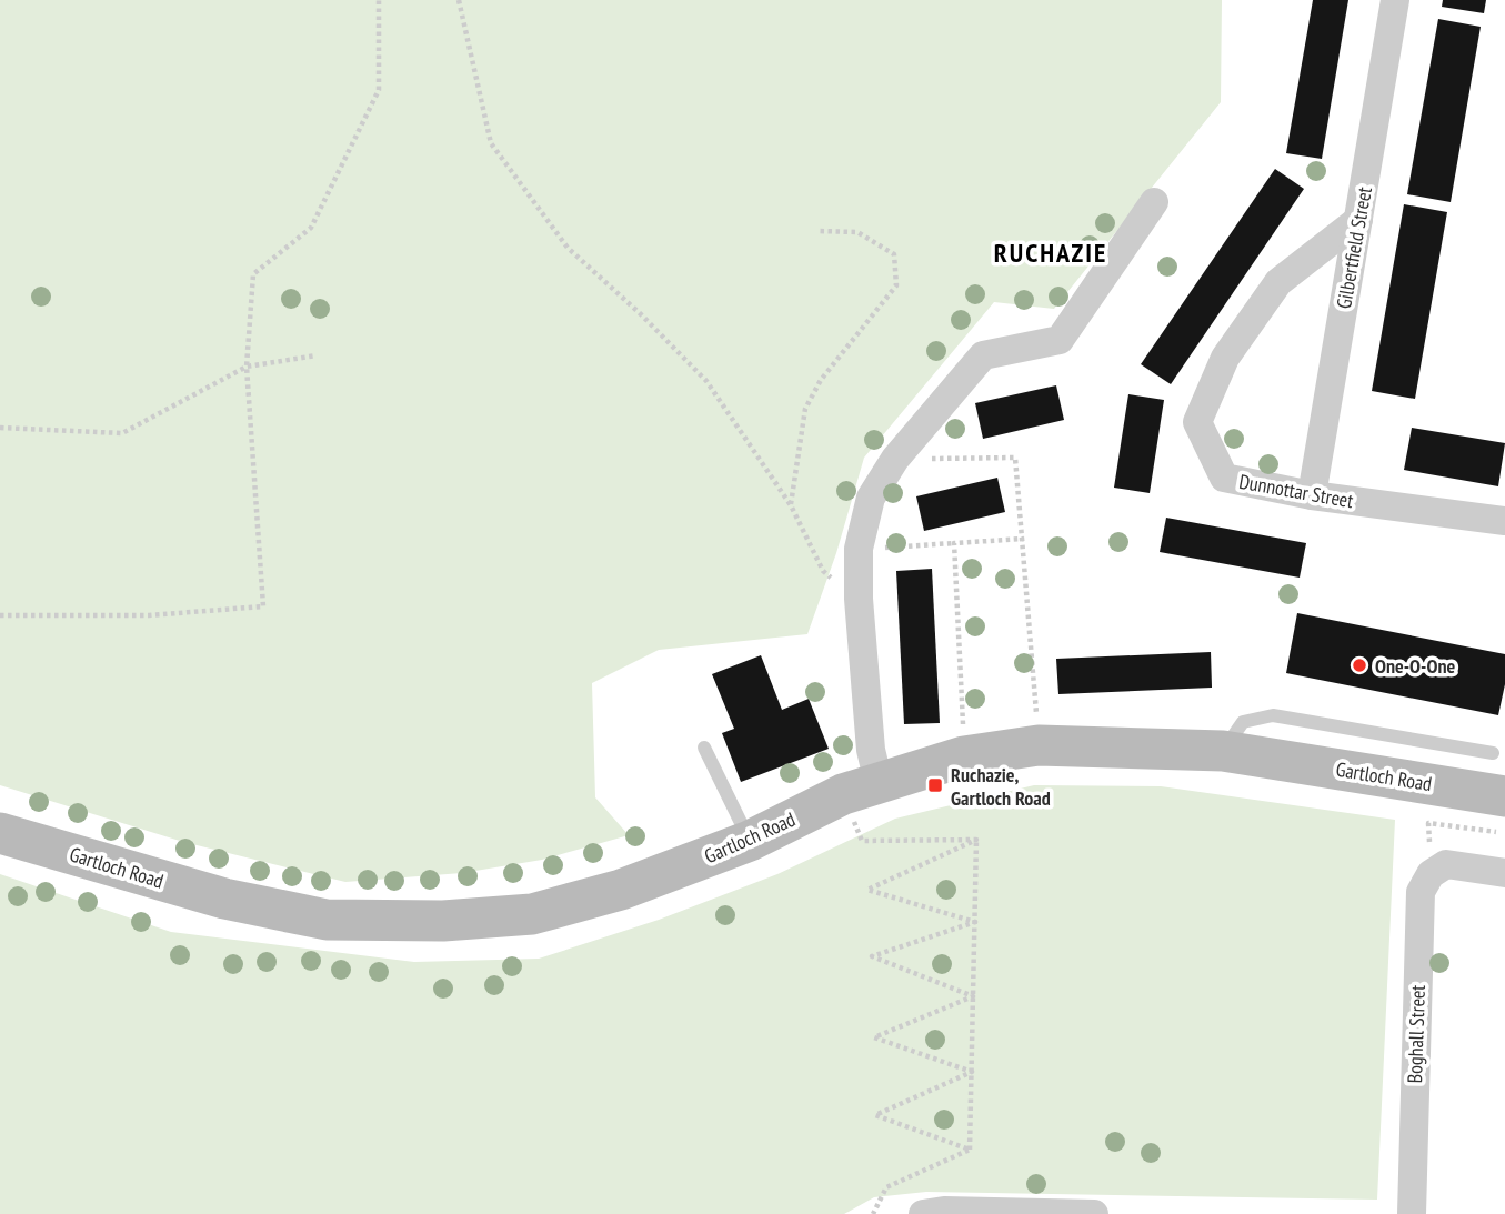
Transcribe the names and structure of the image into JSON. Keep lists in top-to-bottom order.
{
  "streets": {
    "main road": ["Gartloch Road"],
    "street": ["Gilbertfield Street", "Dunnottar Street", "Boghall Street"]
  },
  "crossings": [
    ["Gilbertfield Street", "Dunnottar Street"]
  ],
  "districts": ["RUCHAZIE"],
  "places": {
    "other": ["One-O-One"],
    "transit": ["Ruchazie, Gartloch Road"]
  }
}
